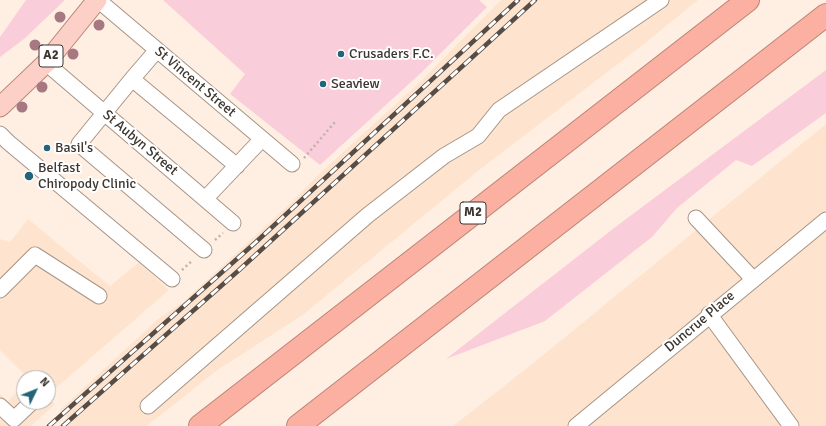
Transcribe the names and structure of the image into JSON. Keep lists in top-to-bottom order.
{
  "streets": {
    "highway": ["M2"],
    "main road": ["A2"],
    "street": ["St Vincent Street", "St Aubyn Street", "Duncrue Place"]
  },
  "crossings": [
    ["A2", "St Vincent Street"],
    ["A2", "St Aubyn Street"]
  ],
  "places": [
    "Crusaders F.C.",
    "Seaview",
    "Basil's",
    "Belfast Chiropody Clinic"
  ],
  "north": "top right"
}
